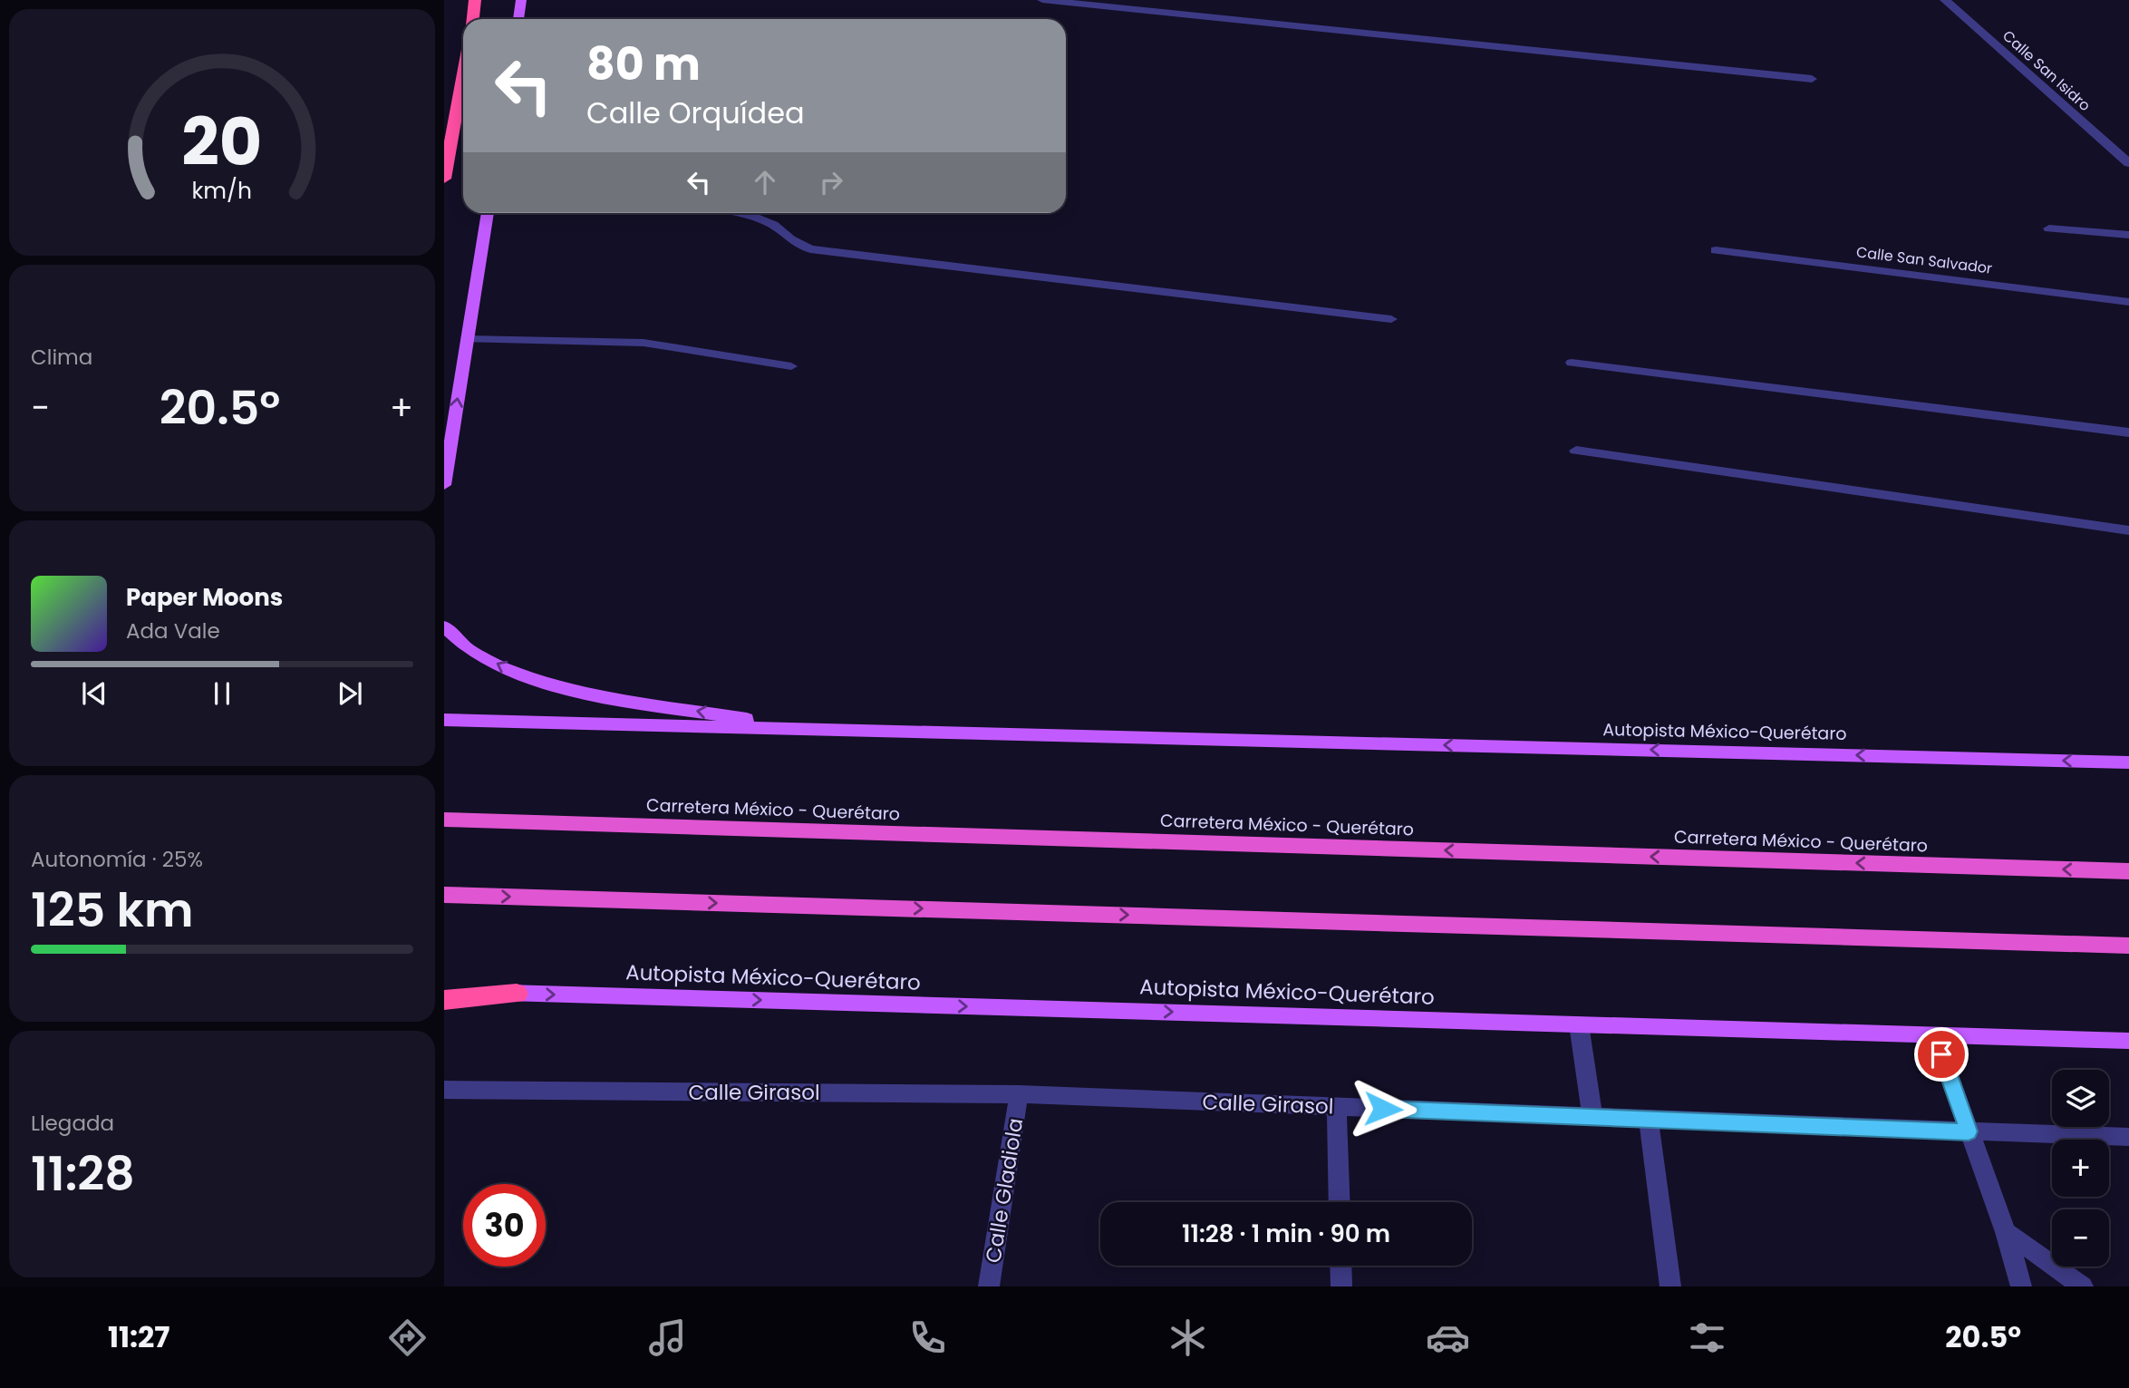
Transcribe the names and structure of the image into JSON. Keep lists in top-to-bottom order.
{
  "streets": {
    "highway": ["Carretera México - Querétaro"],
    "main road": ["Autopista México-Querétaro"],
    "street": [
      "Calle San Isidro",
      "Calle San Salvador",
      "Calle Girasol",
      "Calle Gladiola"
    ]
  },
  "crossings": [
    ["Calle Girasol", "Calle Gladiola"]
  ],
  "page": {
    "turn": ["80 m", "Calle Orquídea"],
    "tile": [
      "Clima",
      ["Autonomía · 25%", "125 km"],
      ["Llegada", "11:28"]
    ],
    "heat": ["−", "20.5°", "+"],
    "song": ["Paper Moons", "Ada Vale"],
    "map_buttons": ["+", "−"],
    "limit": "30",
    "trip": "11:28 · 1 min · 90 m",
    "tabs": ["11:27", "20.5°"],
    "gauge": ["20", "km/h"]
  }
}
